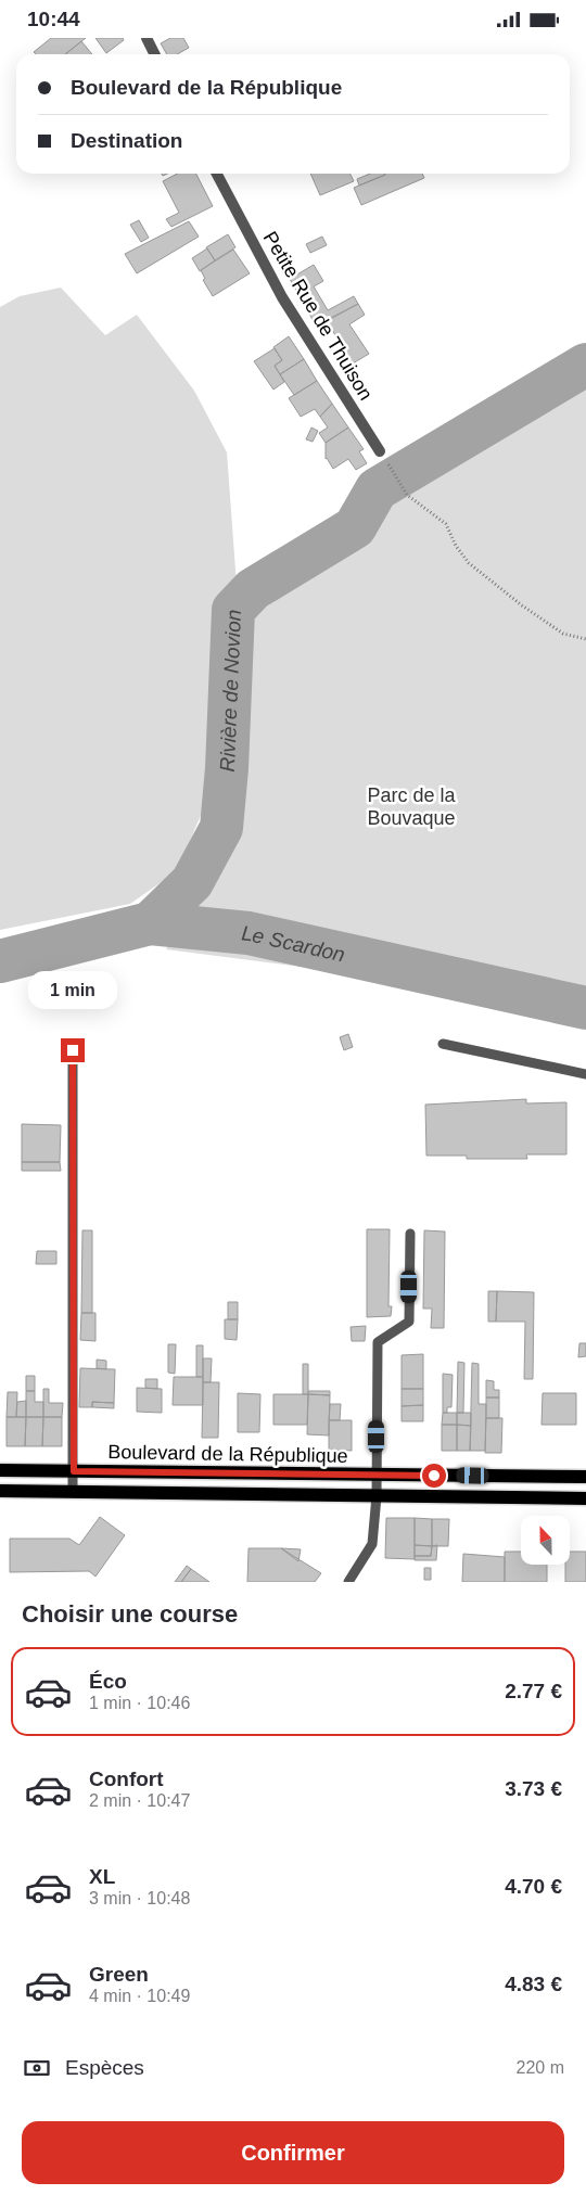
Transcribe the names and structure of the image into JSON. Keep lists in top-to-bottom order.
{
  "streets": {
    "main road": ["Boulevard de la République"],
    "street": ["Petite Rue de Thuison"]
  },
  "water": ["Rivière de Novion", "Le Scardon"],
  "parks": ["Parc de la Bouvaque"],
  "north": "top",
  "page": {
    "status": "10:44",
    "banner": ["Boulevard de la République", "Destination"],
    "bubble": "1 min",
    "heading": "Choisir une course",
    "list": [
      {
        "name": "Éco",
        "note": "1 min · 10:46",
        "value": "2.77 €"
      },
      {
        "name": "Confort",
        "note": "2 min · 10:47",
        "value": "3.73 €"
      },
      {
        "name": "XL",
        "note": "3 min · 10:48",
        "value": "4.70 €"
      },
      {
        "name": "Green",
        "note": "4 min · 10:49",
        "value": "4.83 €"
      }
    ],
    "pay": ["Espèces", "220 m"],
    "buttons": "Confirmer"
  }
}
